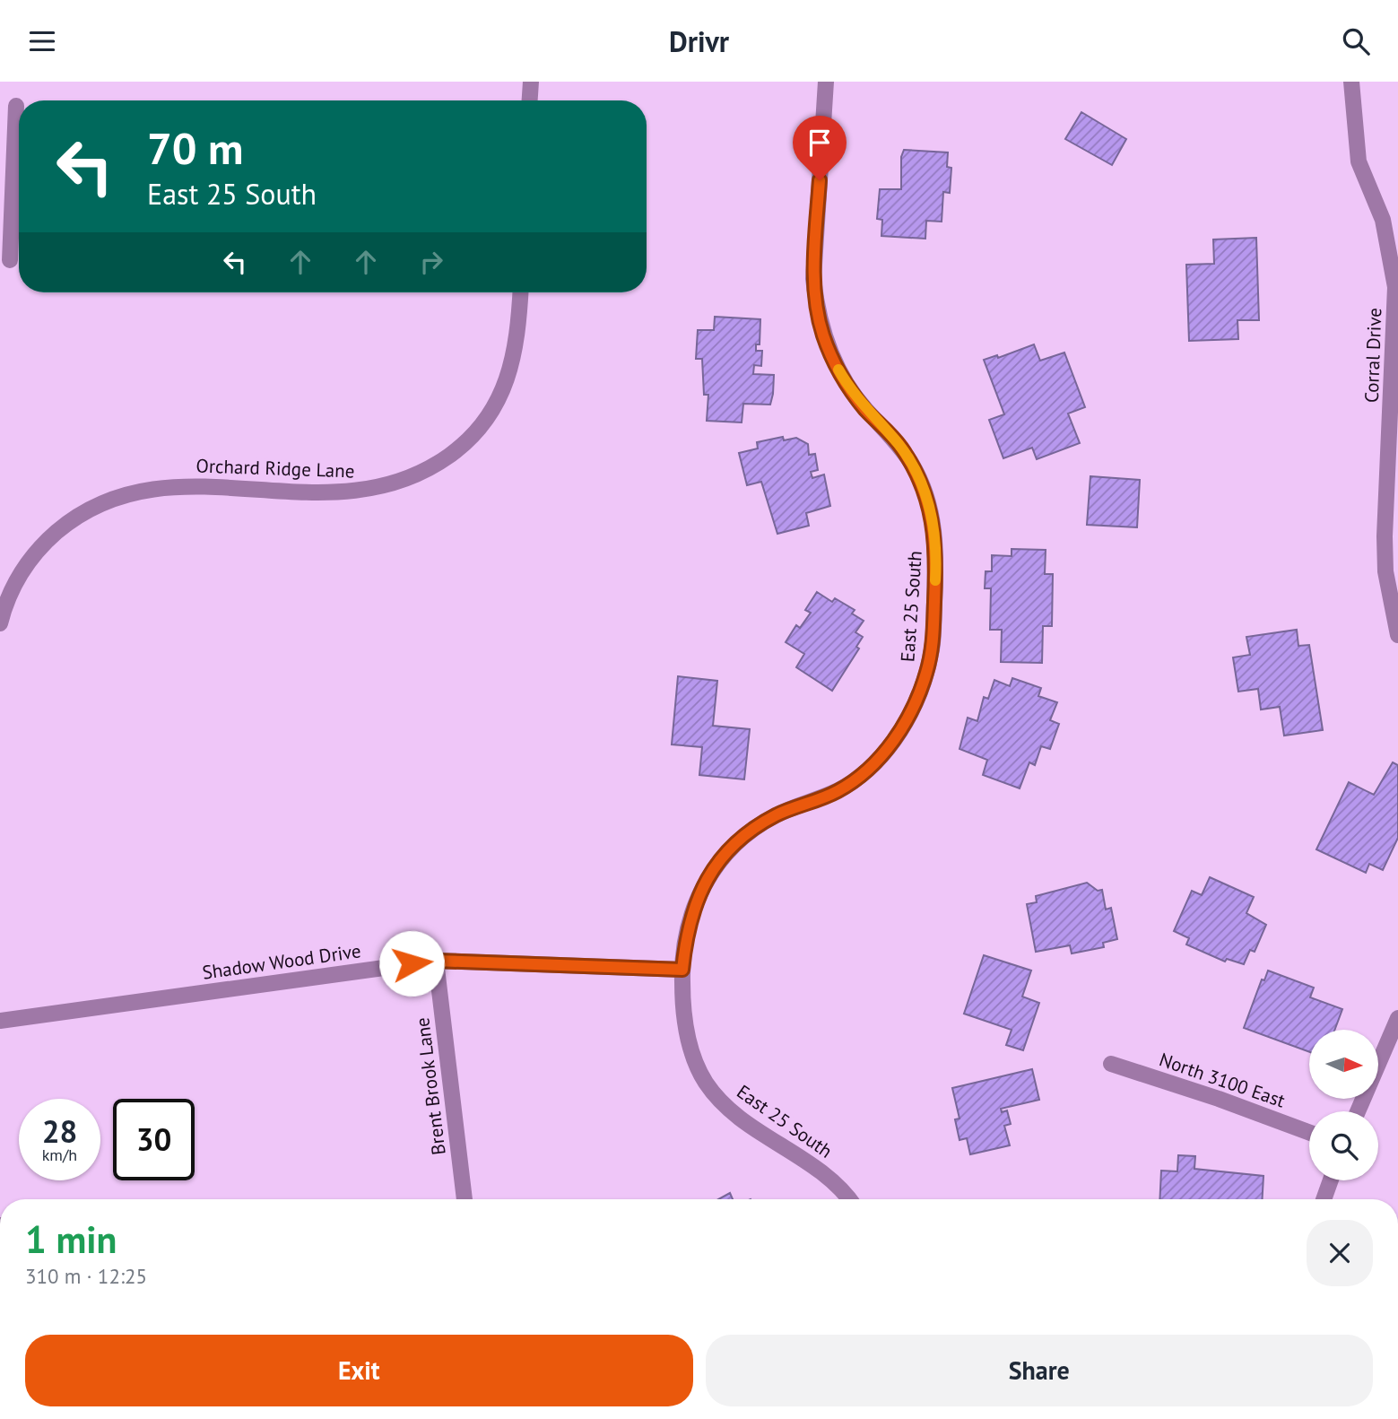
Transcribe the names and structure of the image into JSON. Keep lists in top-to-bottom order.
{
  "streets": {
    "street": [
      "Corral Drive",
      "Orchard Ridge Lane",
      "East 25 South",
      "Shadow Wood Drive",
      "North 3100 East",
      "Brent Brook Lane"
    ]
  },
  "crossings": [
    ["East 25 South", "Shadow Wood Drive"],
    ["Shadow Wood Drive", "Brent Brook Lane"]
  ],
  "north": "right",
  "page": {
    "header": "Drivr",
    "turn": ["70 m", "East 25 South"],
    "speed": "28 km/h",
    "limit": "30",
    "heading": ["1 min", "310 m · 12:25"],
    "buttons": ["Exit", "Share"]
  }
}
